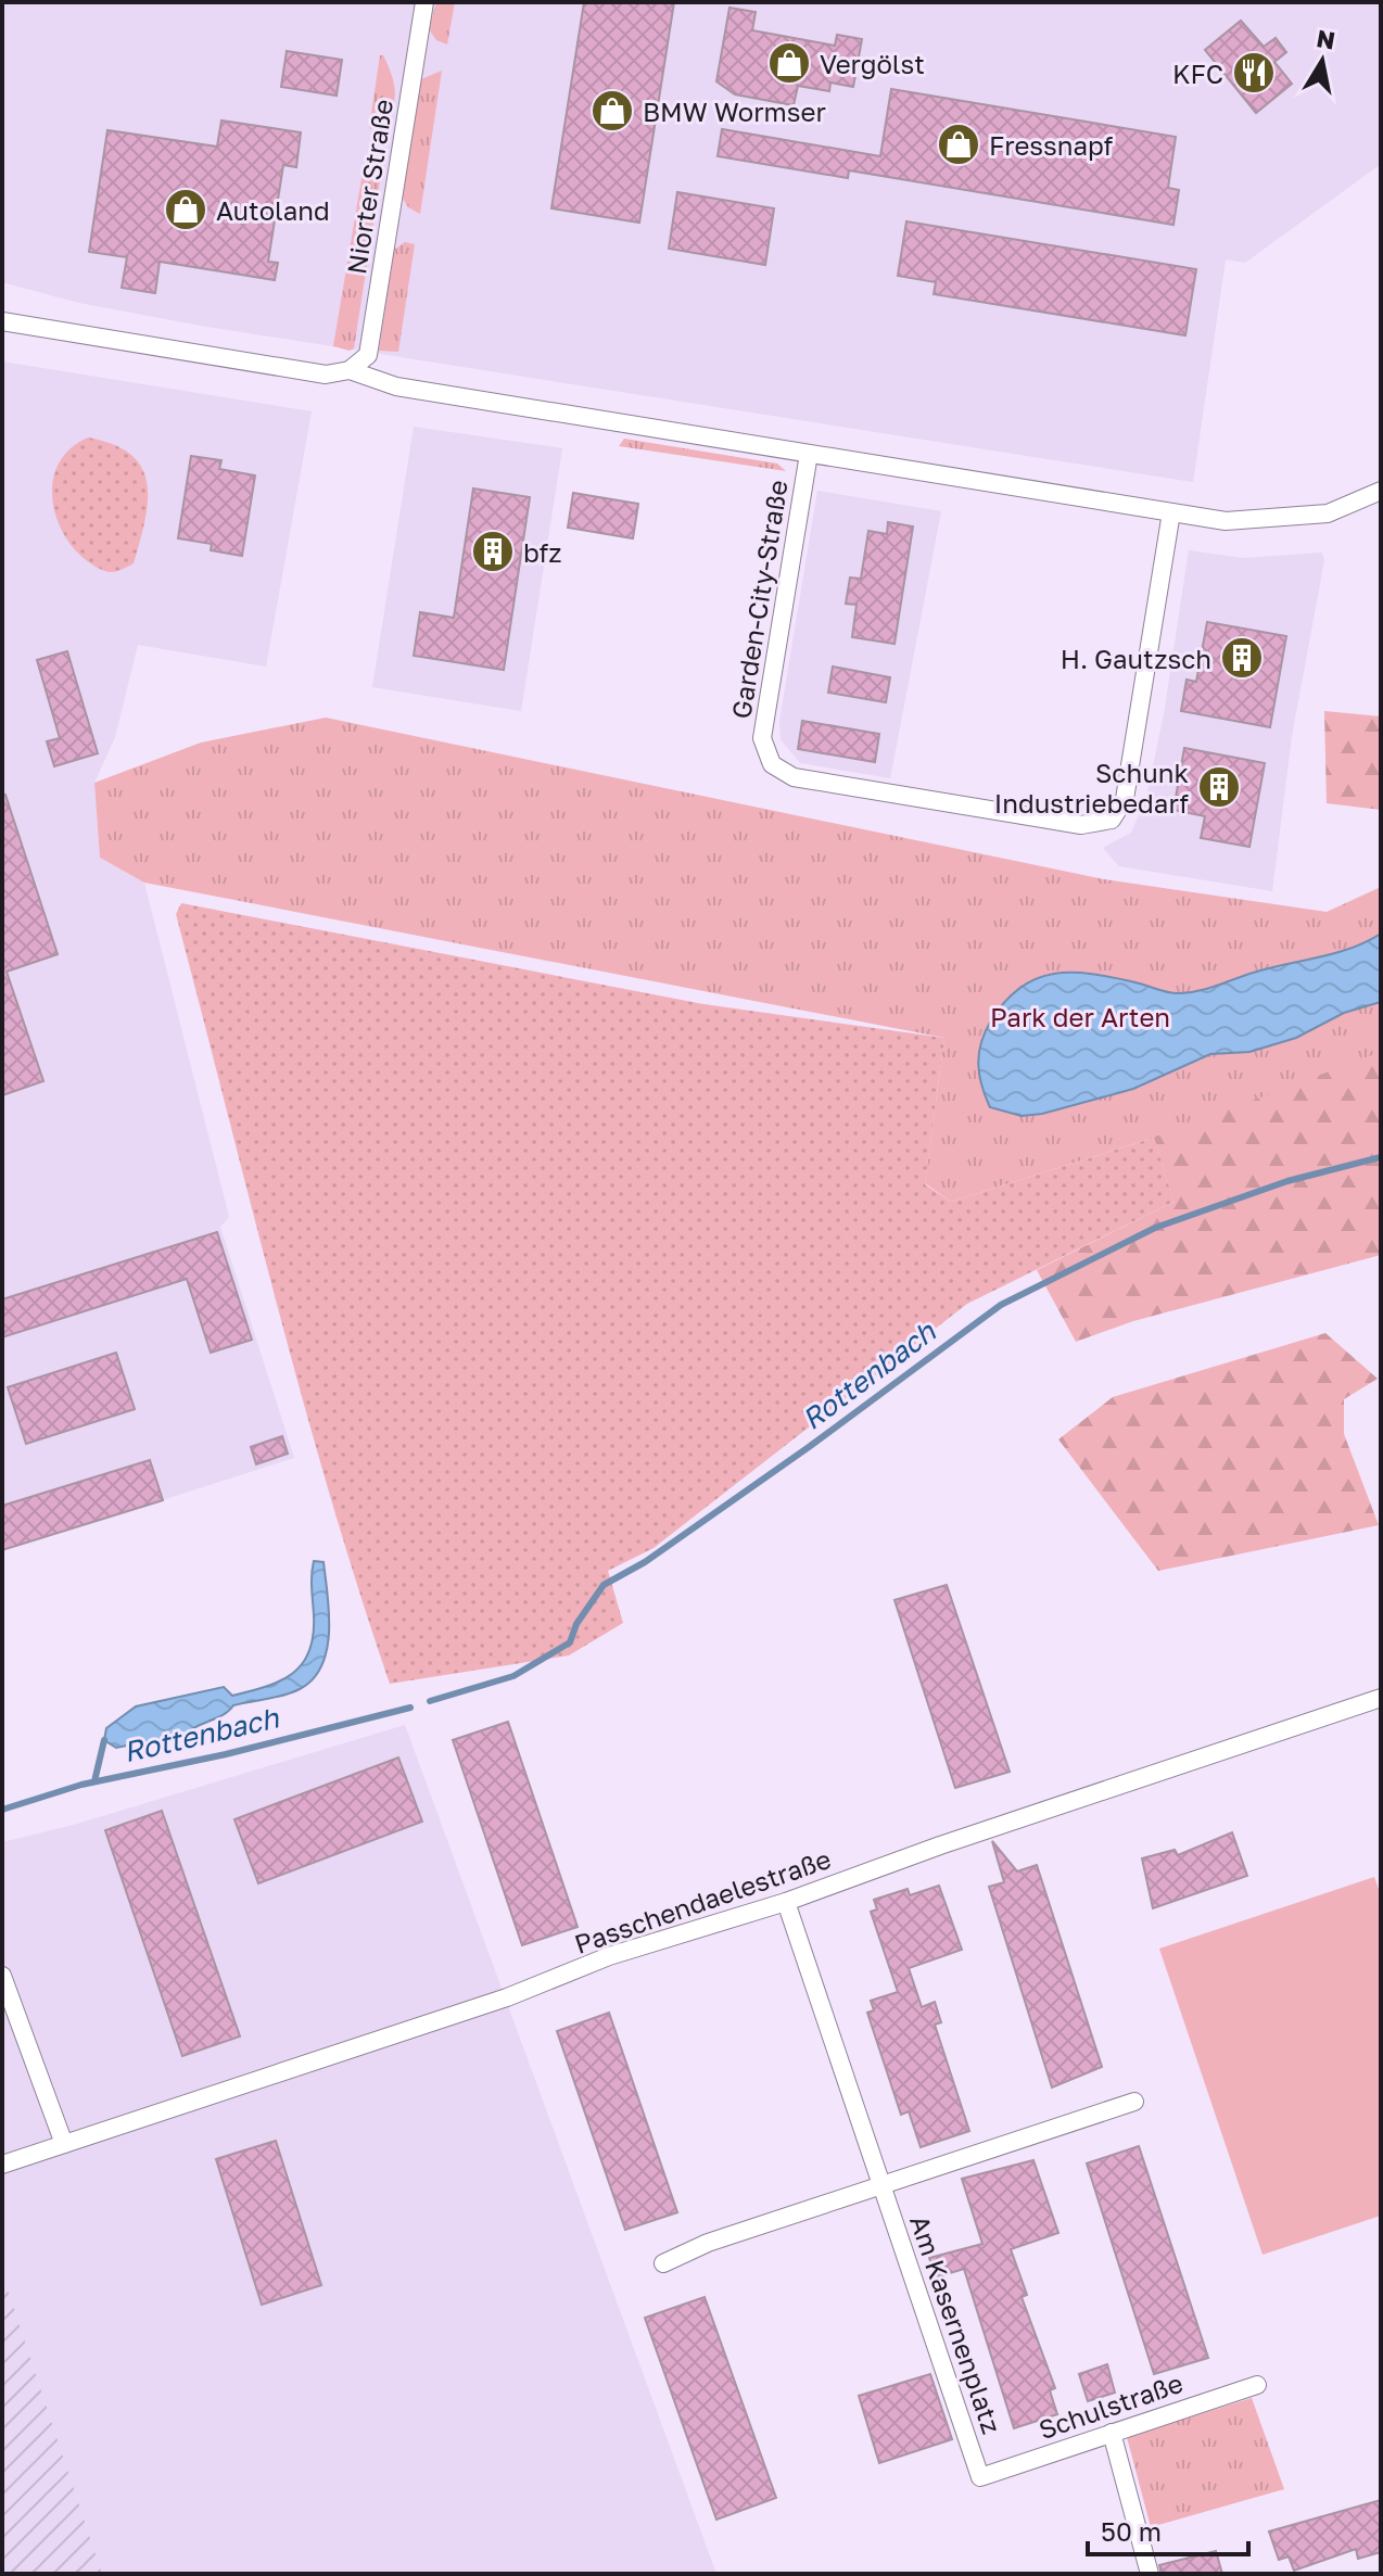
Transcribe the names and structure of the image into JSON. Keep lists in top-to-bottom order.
{
  "streets": {
    "street": [
      "Niorter Straße",
      "Garden-City-Straße",
      "Passchendaelestraße",
      "Am Kasernenplatz",
      "Schulstraße"
    ]
  },
  "crossings": [
    ["Niorter Straße", "Garden-City-Straße"],
    ["Passchendaelestraße", "Am Kasernenplatz"],
    ["Am Kasernenplatz", "Schulstraße"]
  ],
  "water": ["Rottenbach"],
  "parks": ["Park der Arten"],
  "places": {
    "shop": [
      "Vergölst",
      "BMW Wormser",
      "Fressnapf",
      "Autoland"
    ],
    "restaurant": ["KFC"],
    "building": ["bfz", "H. Gautzsch", "Schunk Industriebedarf"]
  },
  "scale_bar": "50 m",
  "north": "top"
}
